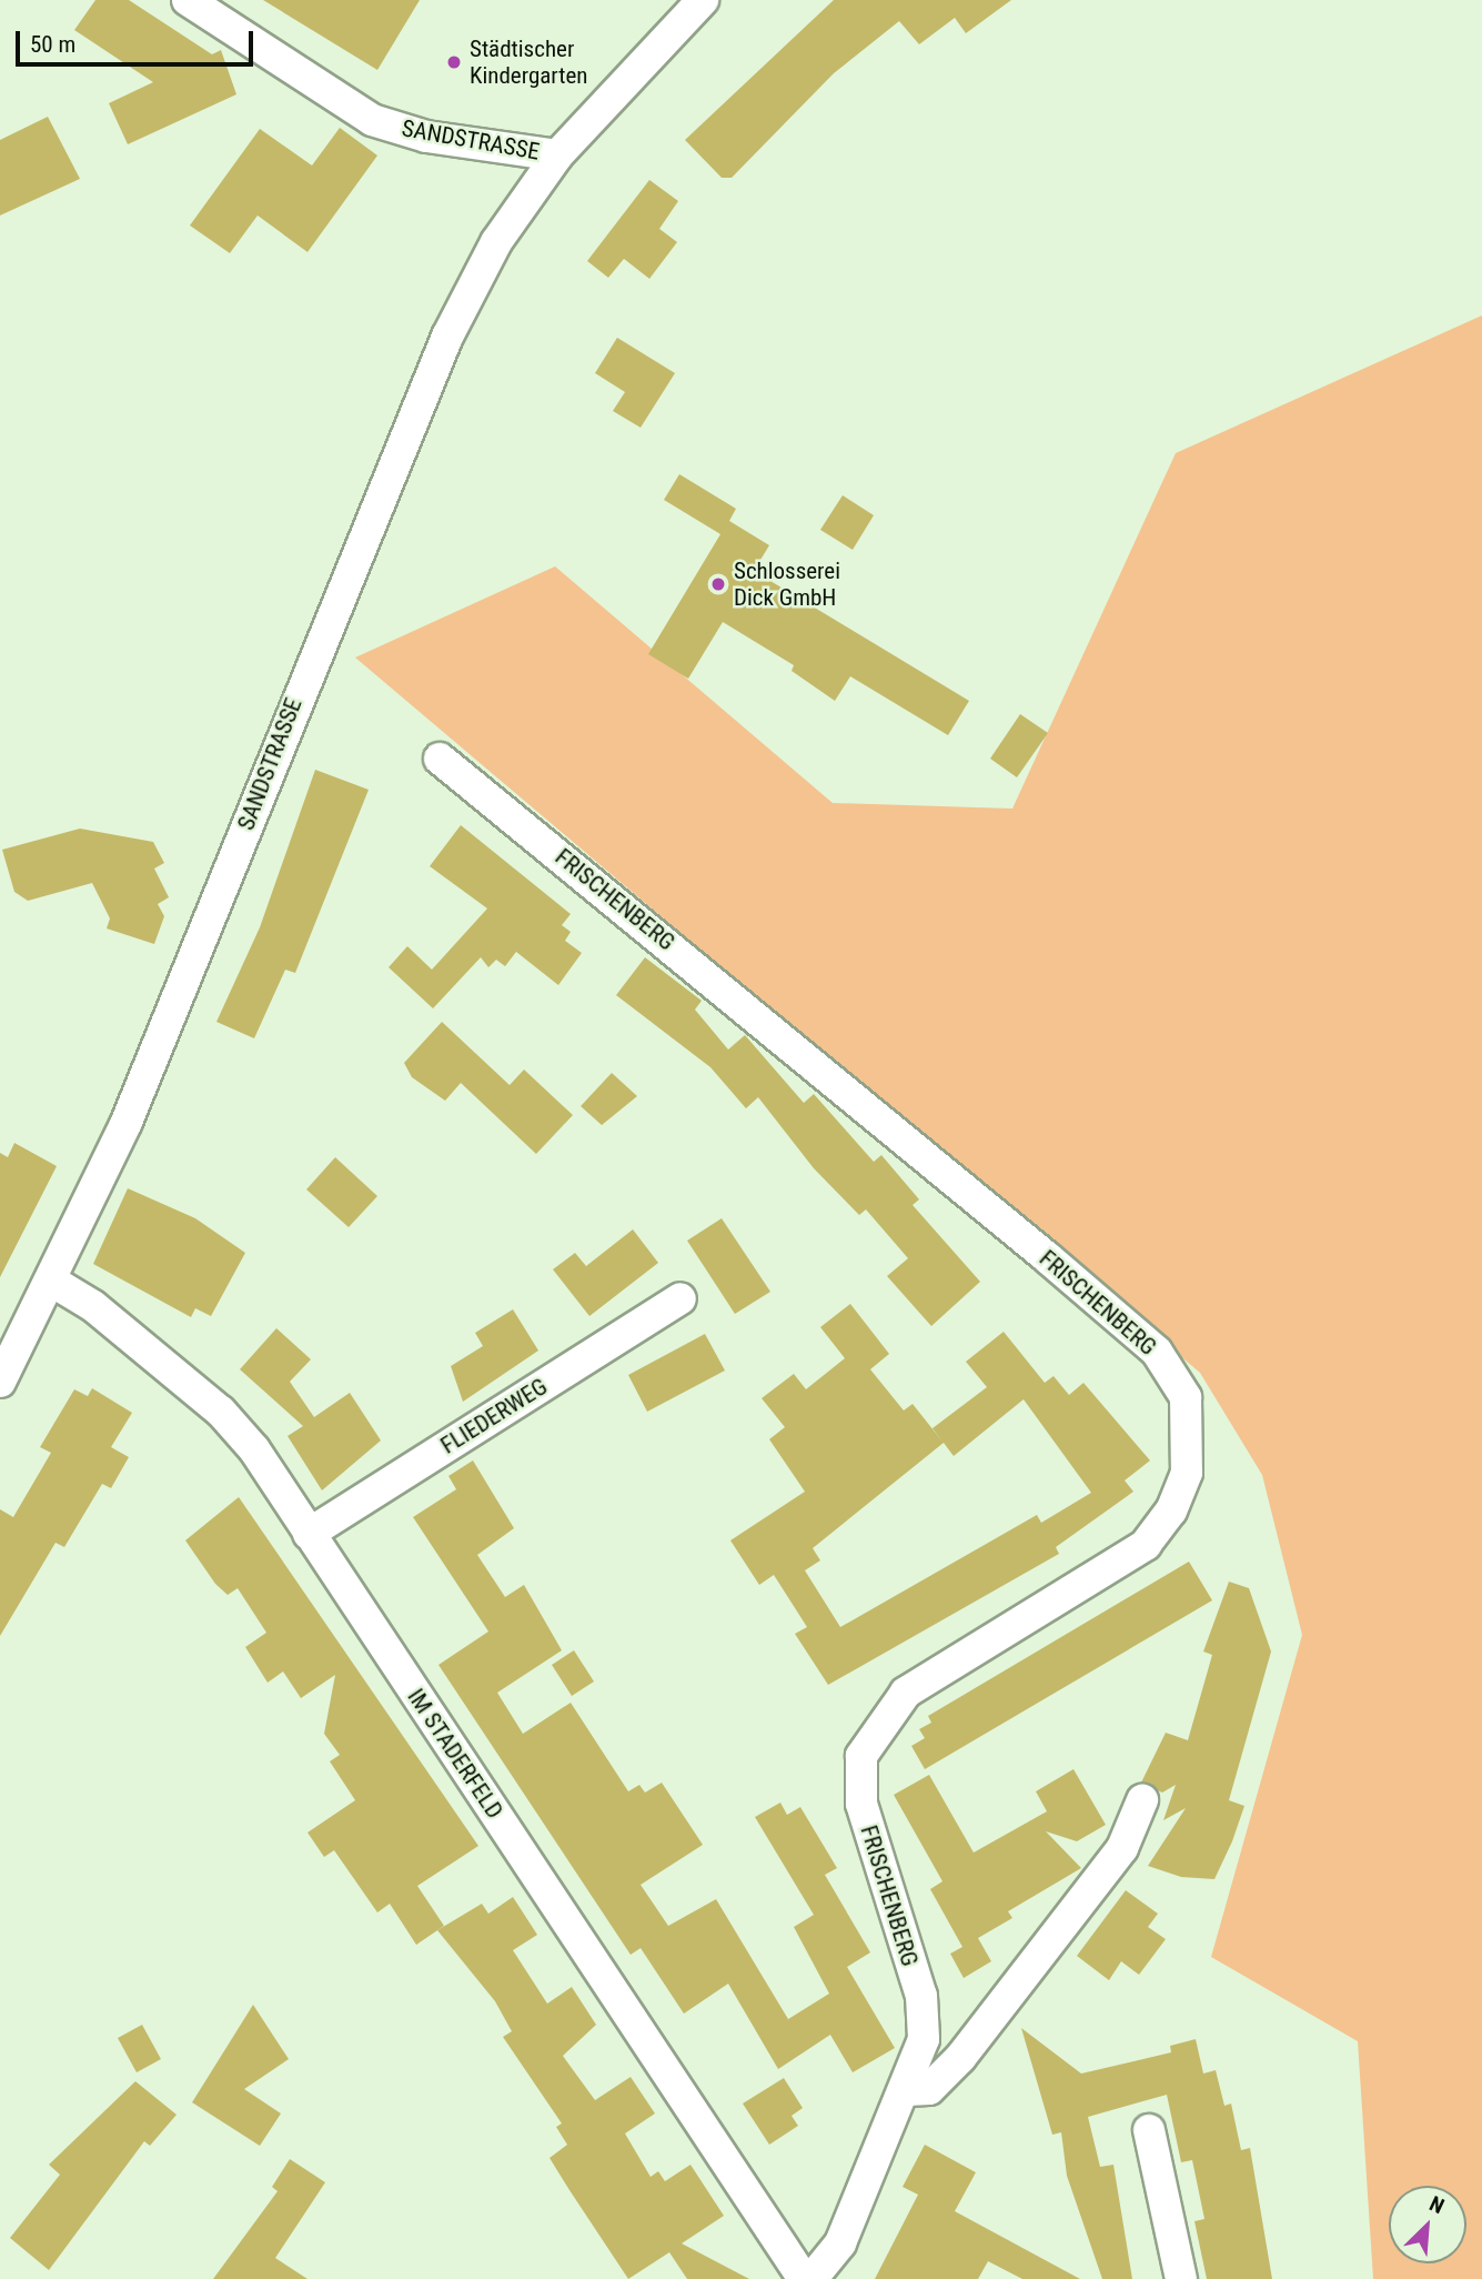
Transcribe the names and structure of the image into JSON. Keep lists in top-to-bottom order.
{
  "streets": {
    "street": [
      "SANDSTRASSE",
      "FRISCHENBERG",
      "FLIEDERWEG",
      "IM STADERFELD"
    ]
  },
  "crossings": [
    ["SANDSTRASSE", "IM STADERFELD"],
    ["FLIEDERWEG", "IM STADERFELD"]
  ],
  "places": ["Städtischer Kindergarten", "Schlosserei Dick GmbH"],
  "scale_bar": "50 m",
  "north": "top right"
}
